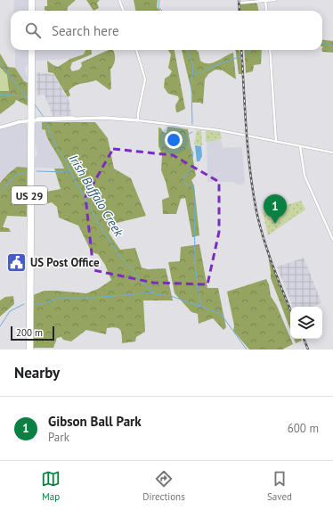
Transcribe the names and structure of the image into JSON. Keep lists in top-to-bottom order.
{
  "streets": {
    "highway": ["US 29"]
  },
  "water": ["Irish Buffalo Creek"],
  "places": {
    "public building": ["US Post Office"]
  },
  "scale_bar": "200 m",
  "page": {
    "search": "Search here",
    "pins": "1",
    "scale": "200 m",
    "heading": "Nearby",
    "list": [
      {
        "mark": "1",
        "name": "Gibson Ball Park",
        "note": "Park",
        "value": "600 m"
      }
    ],
    "nav": ["Map", "Directions", "Saved"]
  }
}
